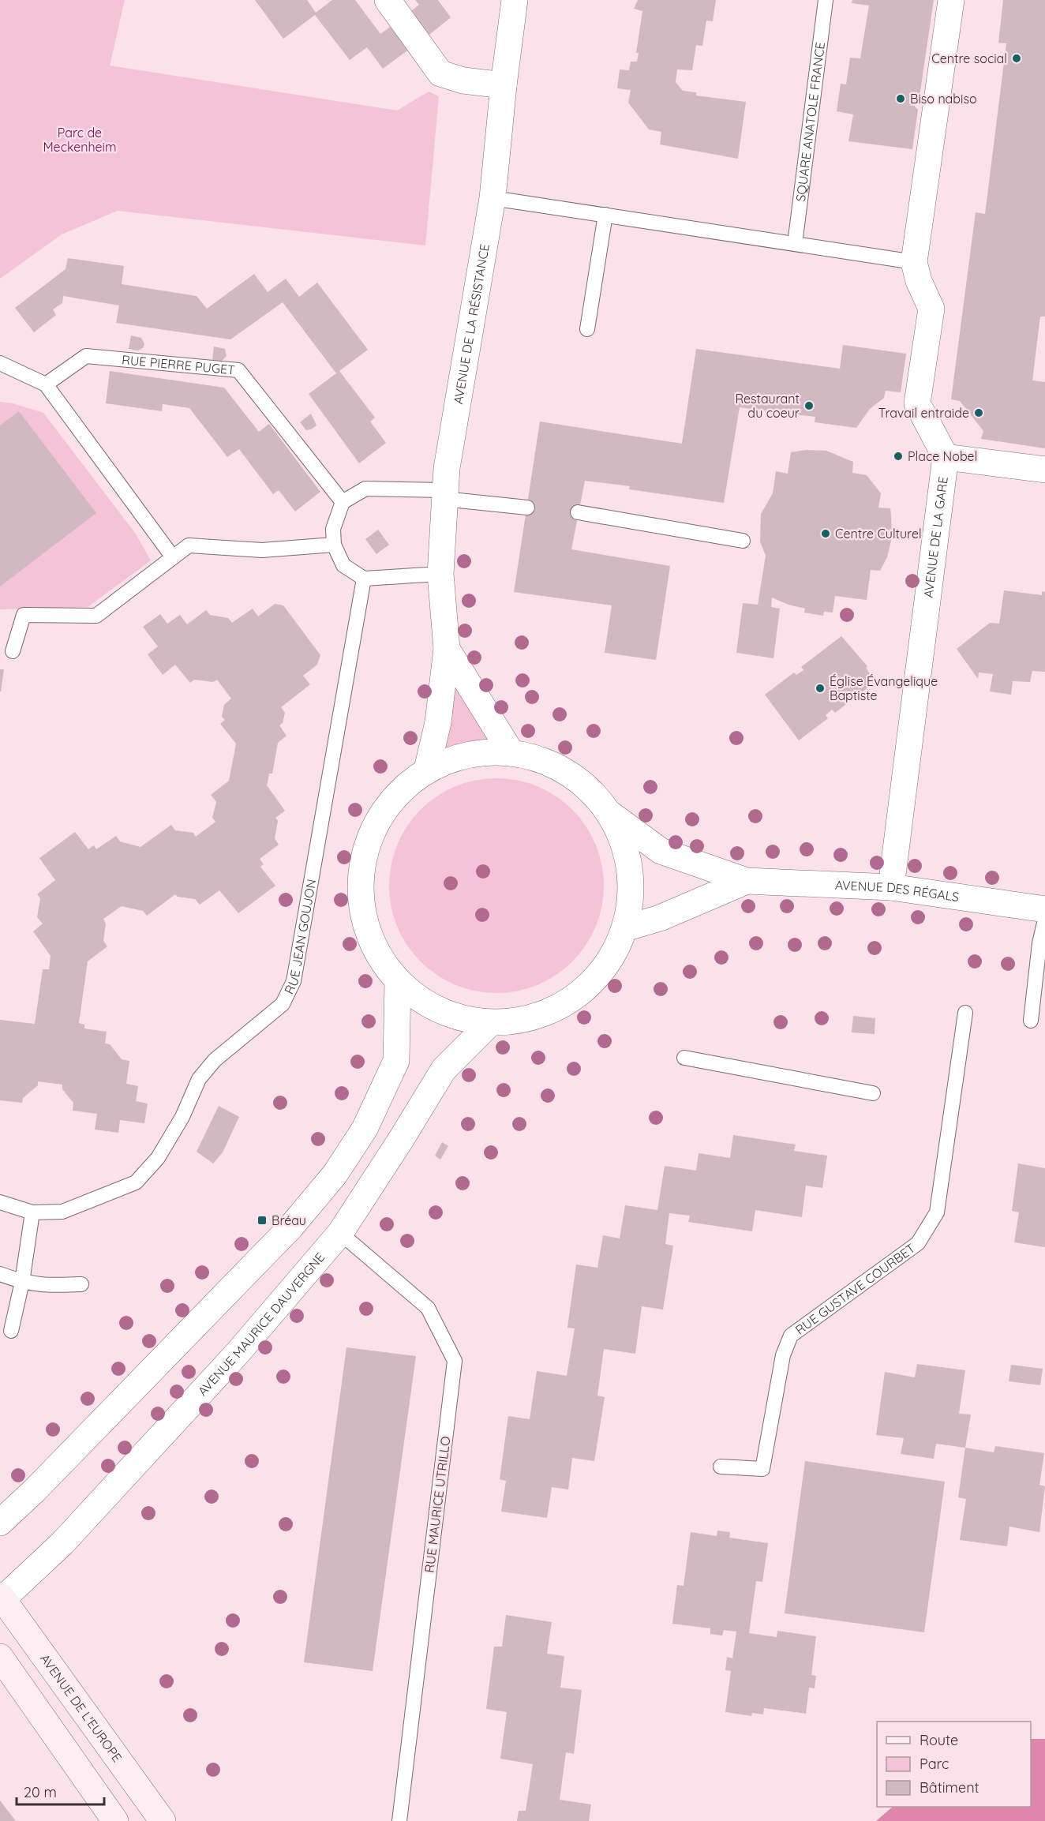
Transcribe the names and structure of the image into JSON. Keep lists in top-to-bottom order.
{
  "streets": {
    "main road": ["AVENUE DE L'EUROPE"],
    "street": [
      "AVENUE DE LA RÉSISTANCE",
      "AVENUE DE LA GARE",
      "AVENUE DES RÉGALS",
      "AVENUE MAURICE DAUVERGNE"
    ],
    "lane": [
      "SQUARE ANATOLE FRANCE",
      "RUE PIERRE PUGET",
      "RUE JEAN GOUJON",
      "RUE GUSTAVE COURBET",
      "RUE MAURICE UTRILLO"
    ]
  },
  "crossings": [
    ["AVENUE DE LA RÉSISTANCE", "RUE PIERRE PUGET"],
    ["AVENUE DE LA RÉSISTANCE", "RUE JEAN GOUJON"],
    ["RUE PIERRE PUGET", "RUE JEAN GOUJON"],
    ["AVENUE DE LA GARE", "AVENUE DES RÉGALS"],
    ["AVENUE MAURICE DAUVERGNE", "RUE MAURICE UTRILLO"],
    ["AVENUE MAURICE DAUVERGNE", "AVENUE DE L'EUROPE"]
  ],
  "parks": ["Parc de Meckenheim"],
  "places": {
    "other": [
      "Centre social",
      "Biso nabiso",
      "Restaurant du coeur",
      "Travail entraide",
      "Place Nobel",
      "Centre Culturel",
      "Église Évangelique Baptiste"
    ],
    "transit": ["Bréau"]
  },
  "legend": ["Route", "Parc", "Bâtiment"],
  "scale_bar": "20 m"
}
